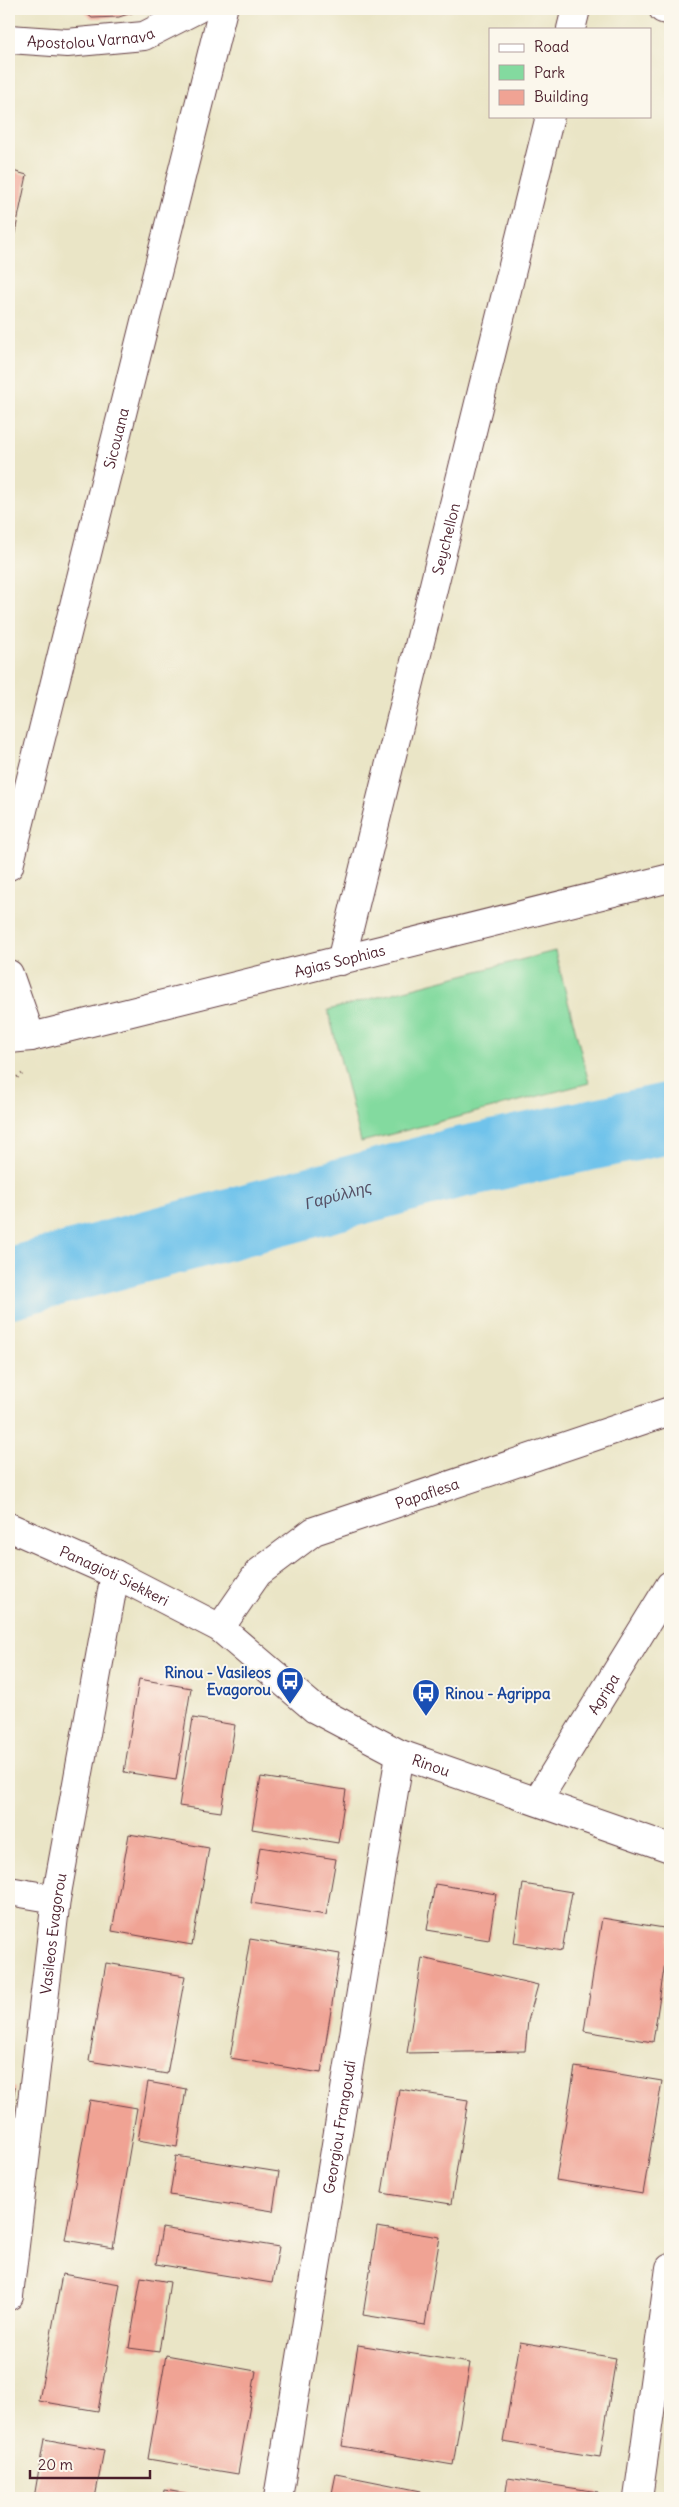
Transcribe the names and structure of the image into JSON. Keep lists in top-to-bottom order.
{
  "streets": {
    "street": [
      "Apostolou Varnava",
      "Sicouana",
      "Seychellon",
      "Agias Sophias",
      "Papaflesa",
      "Panagioti Siekkeri",
      "Agripa",
      "Rinou",
      "Vasileos Evagorou",
      "Georgiou Frangoudi"
    ]
  },
  "crossings": [
    ["Seychellon", "Agias Sophias"],
    ["Papaflesa", "Panagioti Siekkeri"],
    ["Papaflesa", "Rinou"],
    ["Panagioti Siekkeri", "Rinou"],
    ["Panagioti Siekkeri", "Vasileos Evagorou"],
    ["Agripa", "Rinou"],
    ["Rinou", "Georgiou Frangoudi"]
  ],
  "water": ["Γαρύλλης"],
  "places": {
    "bus stop": ["Rinou - Vasileos Evagorou", "Rinou - Agrippa"]
  },
  "legend": ["Road", "Park", "Building"],
  "scale_bar": "20 m"
}
